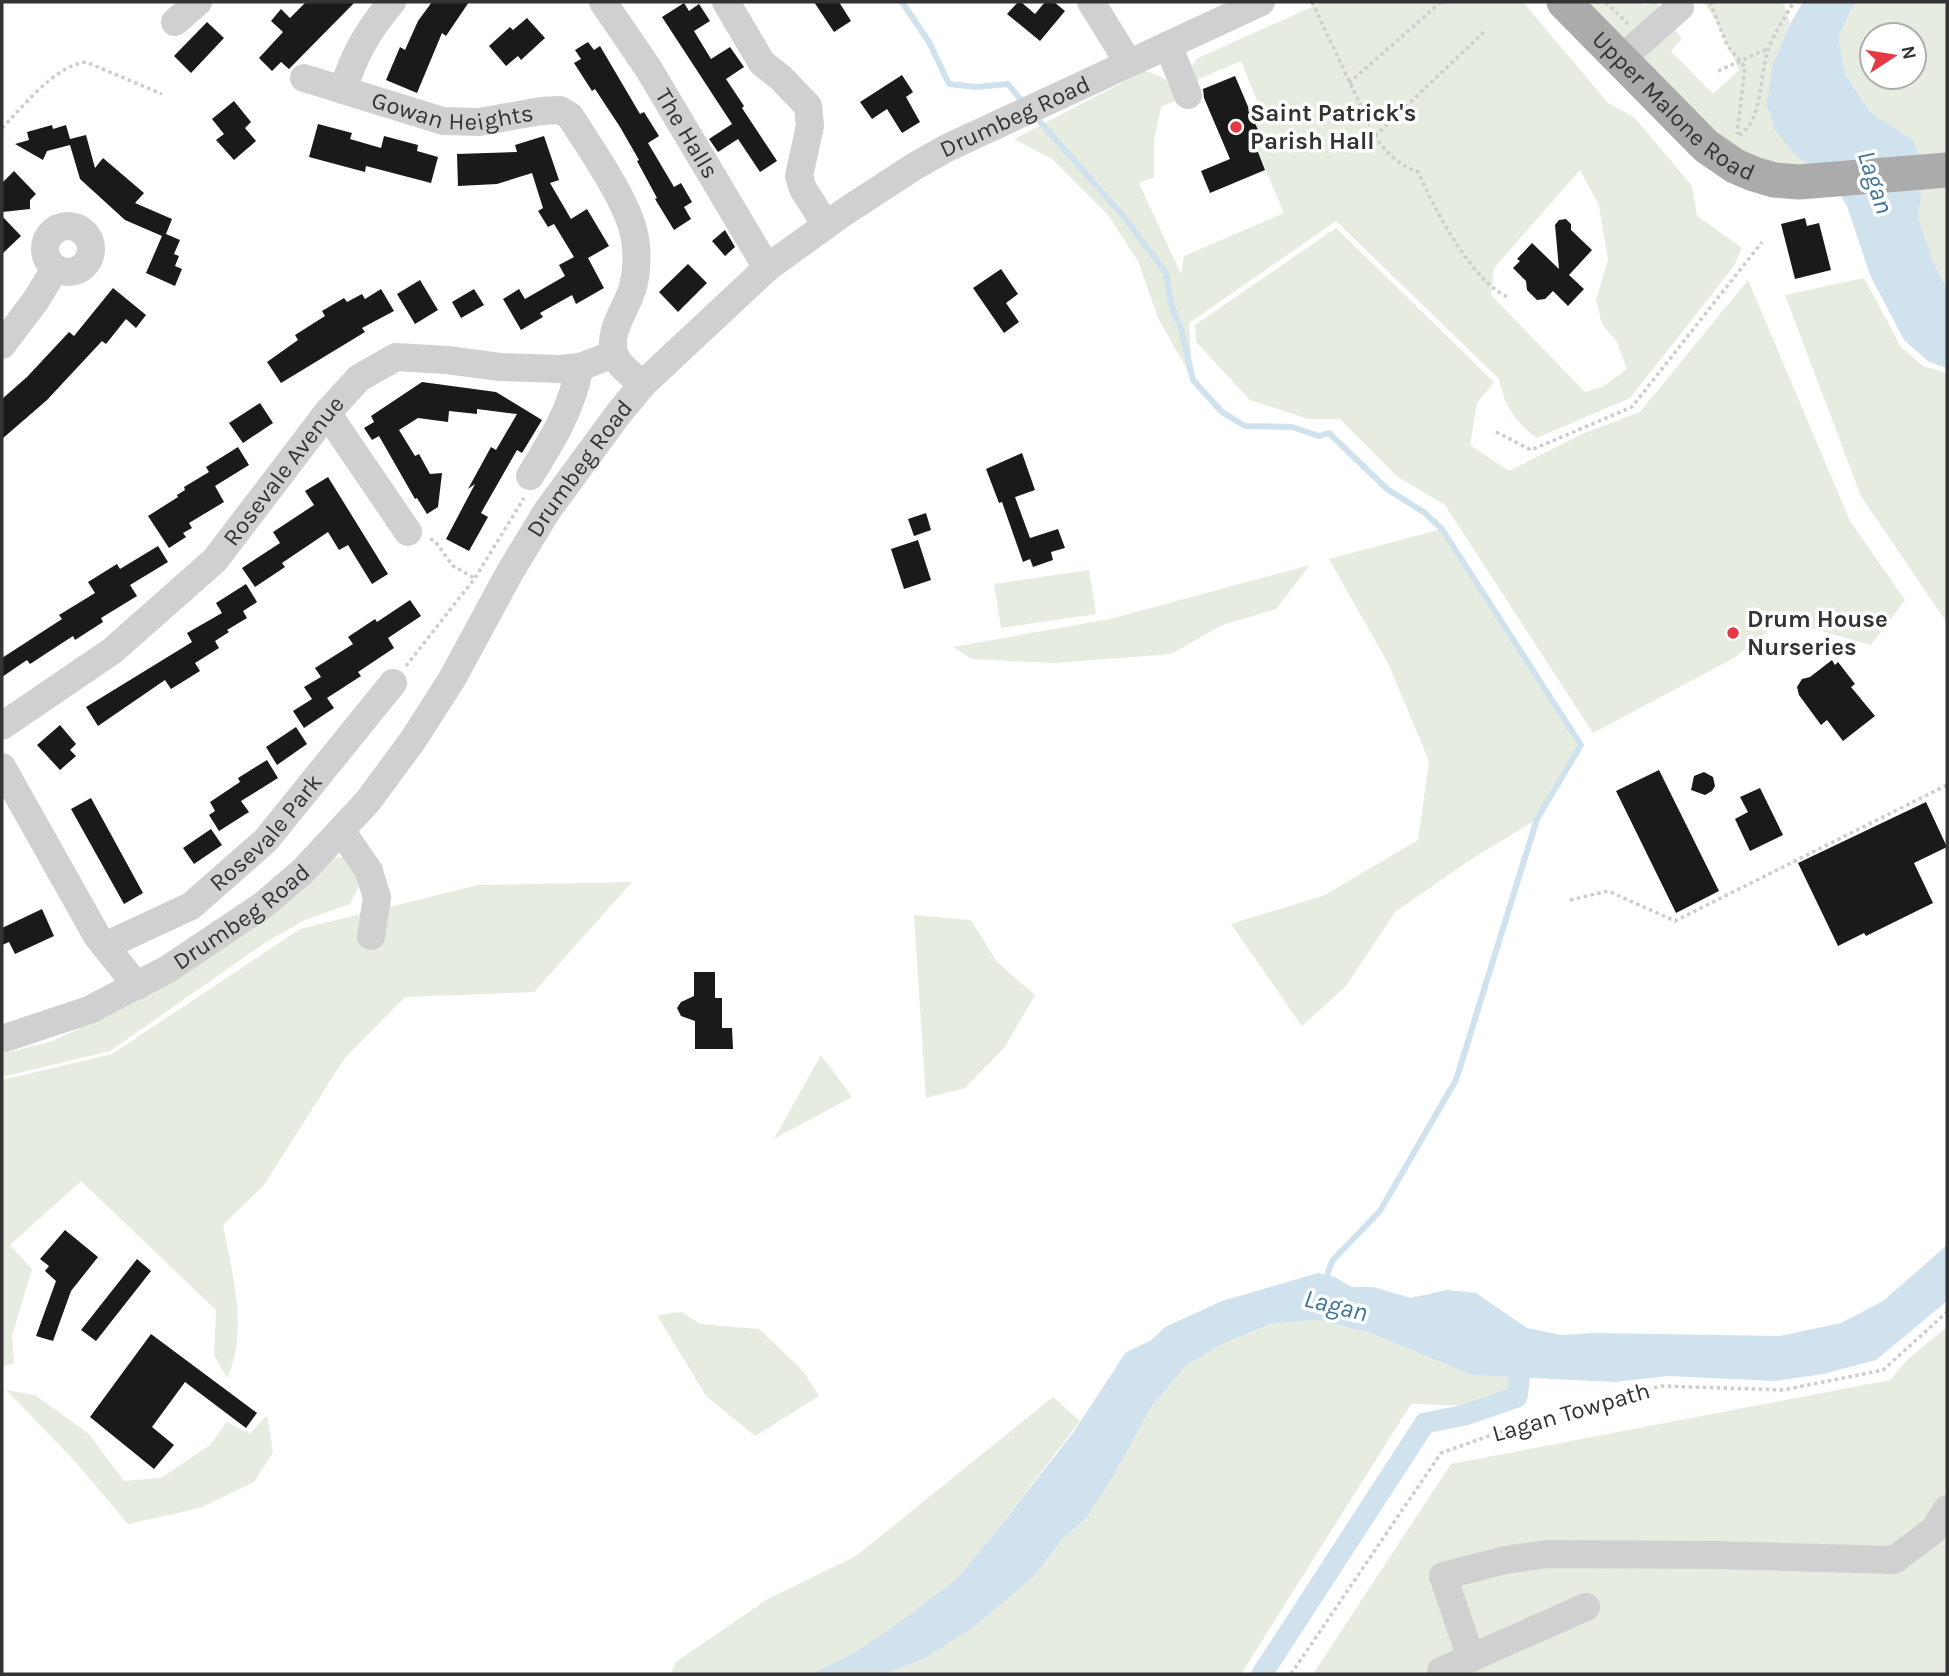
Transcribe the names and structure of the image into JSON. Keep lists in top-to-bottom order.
{
  "streets": {
    "main road": ["Upper Malone Road"],
    "street": [
      "Gowan Heights",
      "Drumbeg Road",
      "The Halls",
      "Rosevale Avenue",
      "Rosevale Park"
    ],
    "path": ["Lagan Towpath"]
  },
  "crossings": [
    ["Gowan Heights", "Rosevale Avenue"],
    ["Drumbeg Road", "The Halls"]
  ],
  "water": ["Lagan"],
  "places": ["Saint Patrick's Parish Hall", "Drum House Nurseries"],
  "north": "right"
}
